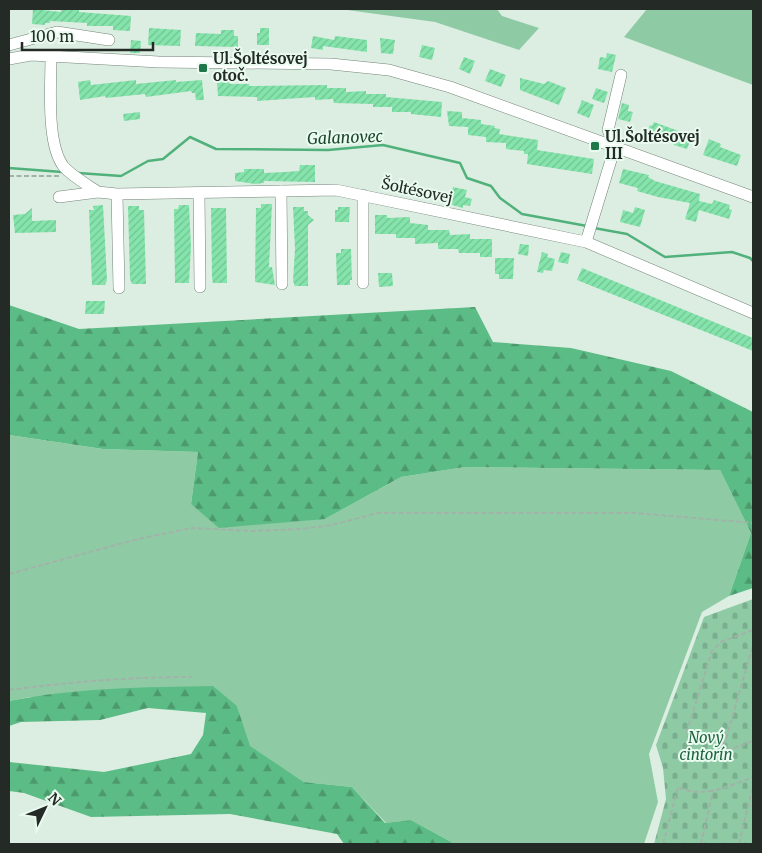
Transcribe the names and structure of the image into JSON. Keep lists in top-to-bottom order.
{
  "streets": {
    "street": ["Šoltésovej"]
  },
  "water": ["Galanovec"],
  "parks": ["Nový cintorín"],
  "places": {
    "transit": ["Ul.Šoltésovej otoč.", "Ul.Šoltésovej III"]
  },
  "scale_bar": "100 m",
  "north": "top right"
}
